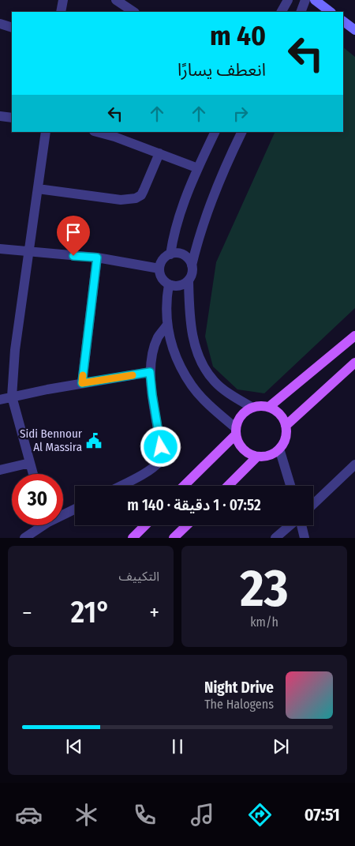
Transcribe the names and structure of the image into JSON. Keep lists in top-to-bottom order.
{
  "places": {
    "public building": ["Sidi Bennour Al Massira"]
  },
  "page": {
    "turn": ["40 m", "انعطف يسارًا"],
    "limit": "30",
    "trip": "07:52 · 1 دقيقة · 140 m",
    "tile": [
      ["23", "km/h"],
      "التكييف"
    ],
    "heat": ["−", "21°", "+"],
    "song": ["Night Drive", "The Halogens"],
    "tabs": "07:51"
  }
}
